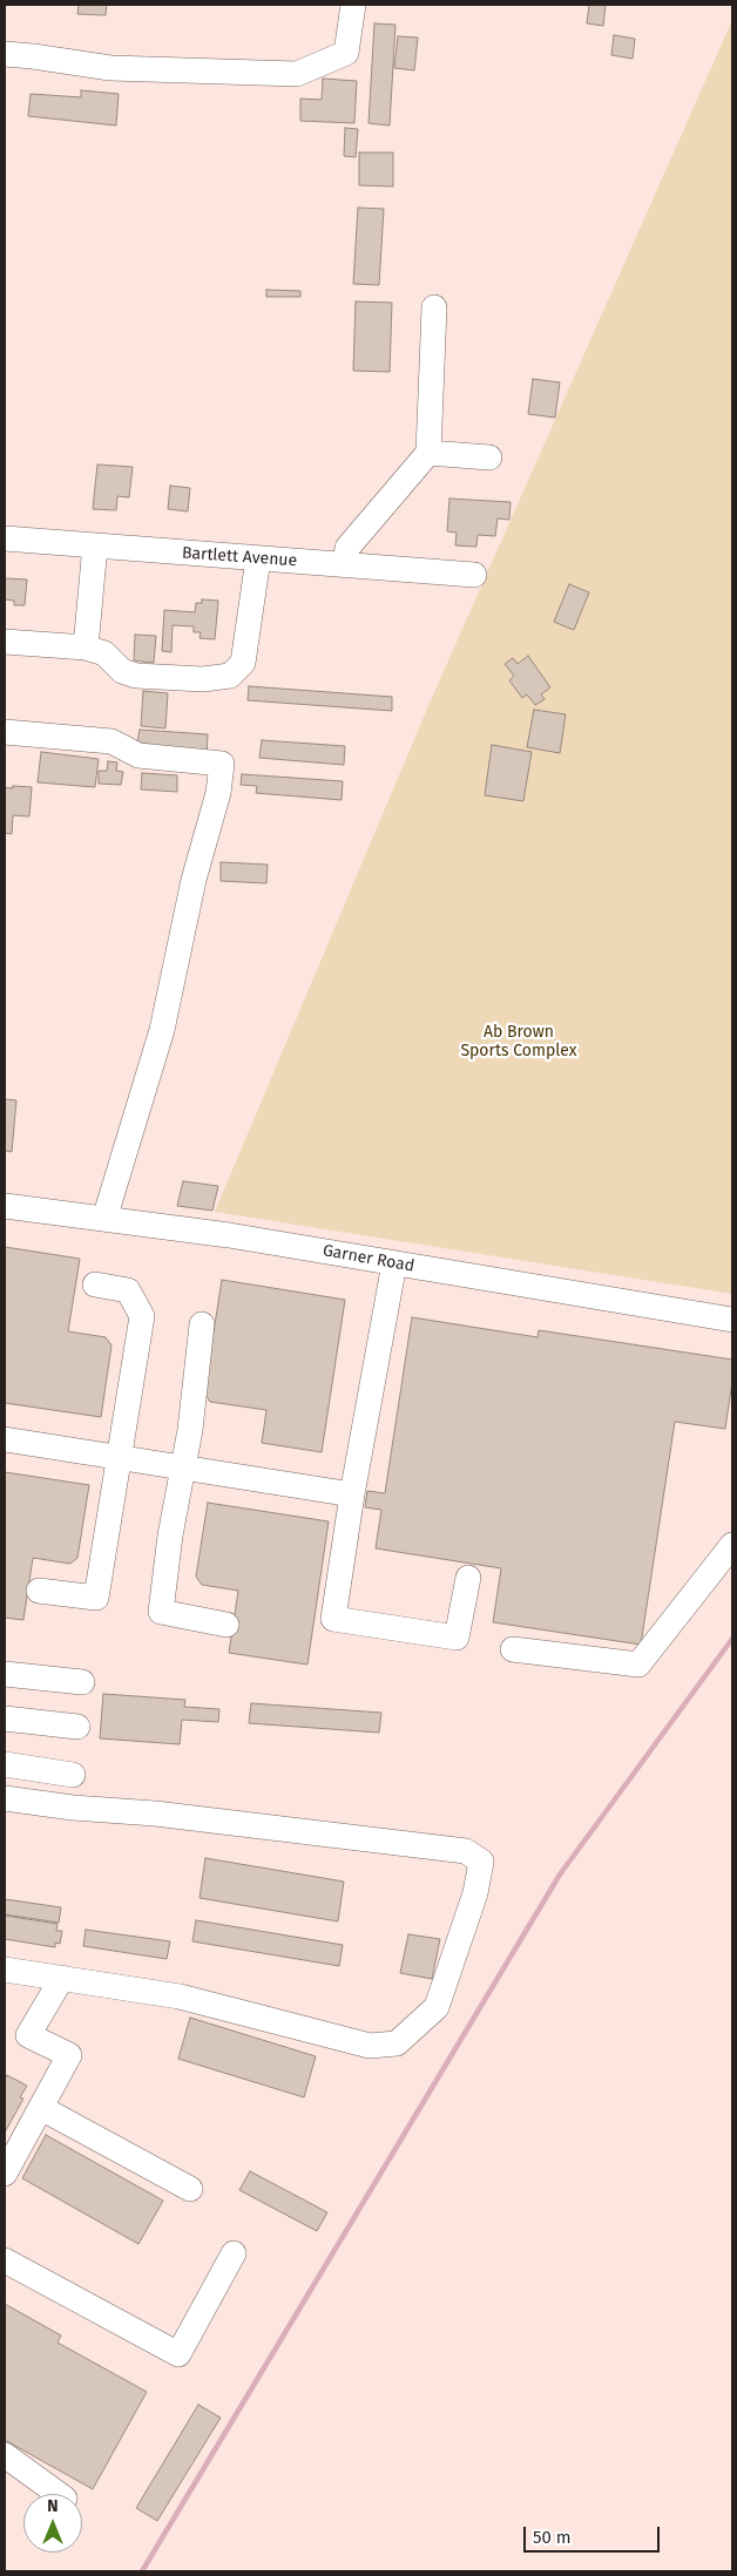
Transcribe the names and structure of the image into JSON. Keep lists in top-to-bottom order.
{
  "streets": {
    "street": ["Bartlett Avenue", "Garner Road"]
  },
  "parks": ["Ab Brown Sports Complex"],
  "scale_bar": "50 m",
  "north": "top"
}
